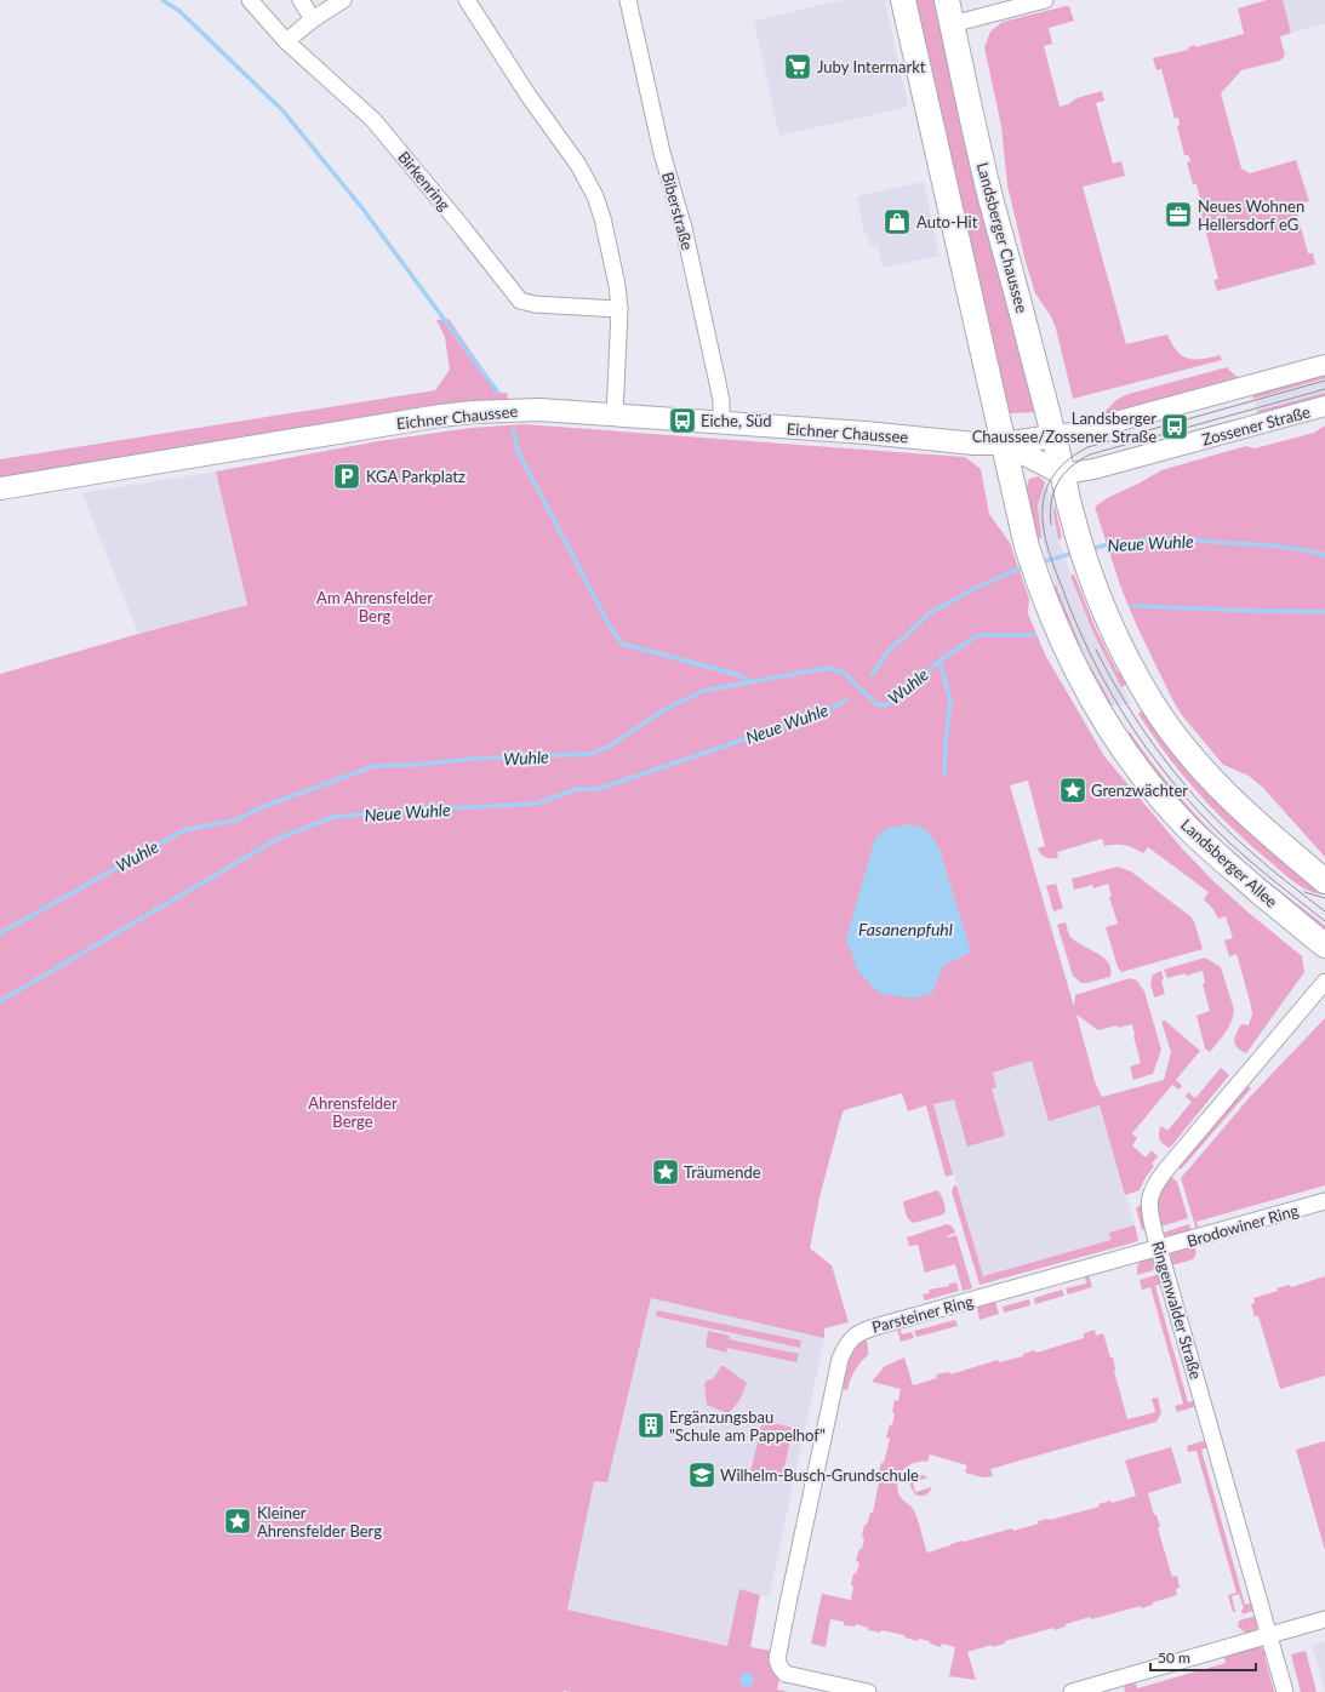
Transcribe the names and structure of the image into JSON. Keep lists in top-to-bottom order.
{
  "streets": {
    "main road": ["Landsberger Chaussee", "Eichner Chaussee", "Landsberger Allee"],
    "street": [
      "Birkenring",
      "Biberstraße",
      "Zossener Straße",
      "Brodowiner Ring",
      "Ringenwalder Straße",
      "Parsteiner Ring"
    ]
  },
  "crossings": [
    ["Biberstraße", "Eichner Chaussee"],
    ["Landsberger Chaussee", "Zossener Straße"],
    ["Eichner Chaussee", "Landsberger Allee"],
    ["Brodowiner Ring", "Ringenwalder Straße"],
    ["Brodowiner Ring", "Parsteiner Ring"],
    ["Ringenwalder Straße", "Parsteiner Ring"]
  ],
  "water": ["Neue Wuhle", "Wuhle", "Fasanenpfuhl"],
  "parks": ["Am Ahrensfelder Berg", "Ahrensfelder Berge"],
  "places": {
    "supermarket": ["Juby Intermarkt"],
    "office": ["Neues Wohnen Hellersdorf eG"],
    "shop": ["Auto-Hit"],
    "bus stop": ["Eiche, Süd", "Landsberger Chaussee/Zossener Straße"],
    "parking": ["KGA Parkplatz"],
    "place": ["Grenzwächter", "Träumende", "Kleiner Ahrensfelder Berg"],
    "building": ["Ergänzungsbau \"Schule am Pappelhof\""],
    "school or university": ["Wilhelm-Busch-Grundschule"]
  },
  "scale_bar": "50 m"
}
